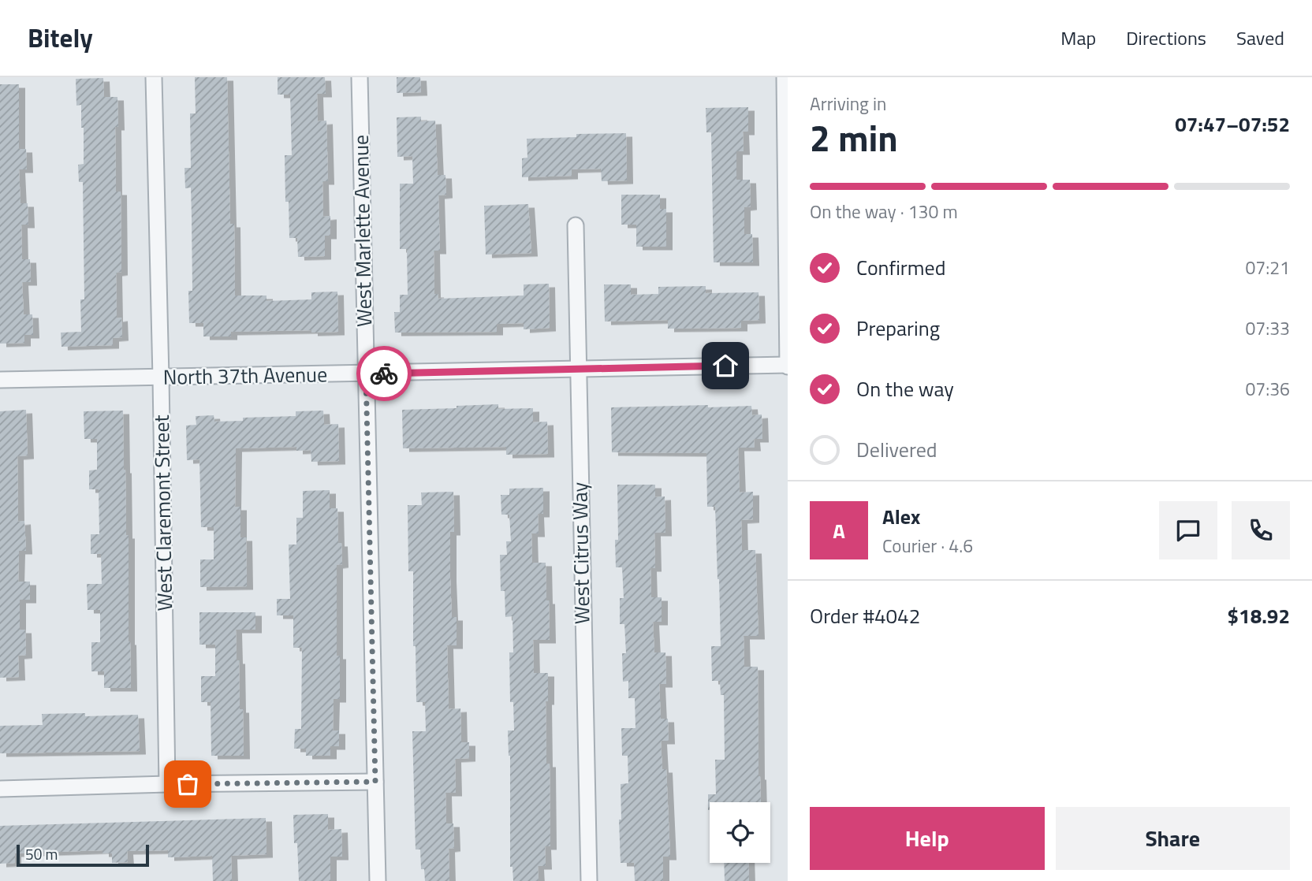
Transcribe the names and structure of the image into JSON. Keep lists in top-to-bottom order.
{
  "streets": {
    "street": [
      "West Marlette Avenue",
      "North 37th Avenue",
      "West Claremont Street",
      "West Citrus Way"
    ]
  },
  "crossings": [
    ["West Marlette Avenue", "North 37th Avenue"],
    ["North 37th Avenue", "West Claremont Street"],
    ["North 37th Avenue", "West Citrus Way"]
  ],
  "scale_bar": "50 m",
  "page": {
    "header": "Bitely",
    "nav": ["Map", "Directions", "Saved"],
    "heading": ["2 min", "Arriving in", "07:47–07:52"],
    "panel": [
      "Alex",
      "Courier · 4.6",
      "Order #4042",
      "$18.92"
    ],
    "bar": "On the way · 130 m",
    "list": [
      ["Confirmed", "07:21"],
      ["Preparing", "07:33"],
      ["On the way", "07:36"],
      "Delivered"
    ],
    "round": "A",
    "buttons": ["Help", "Share"],
    "scale": "50 m"
  }
}
